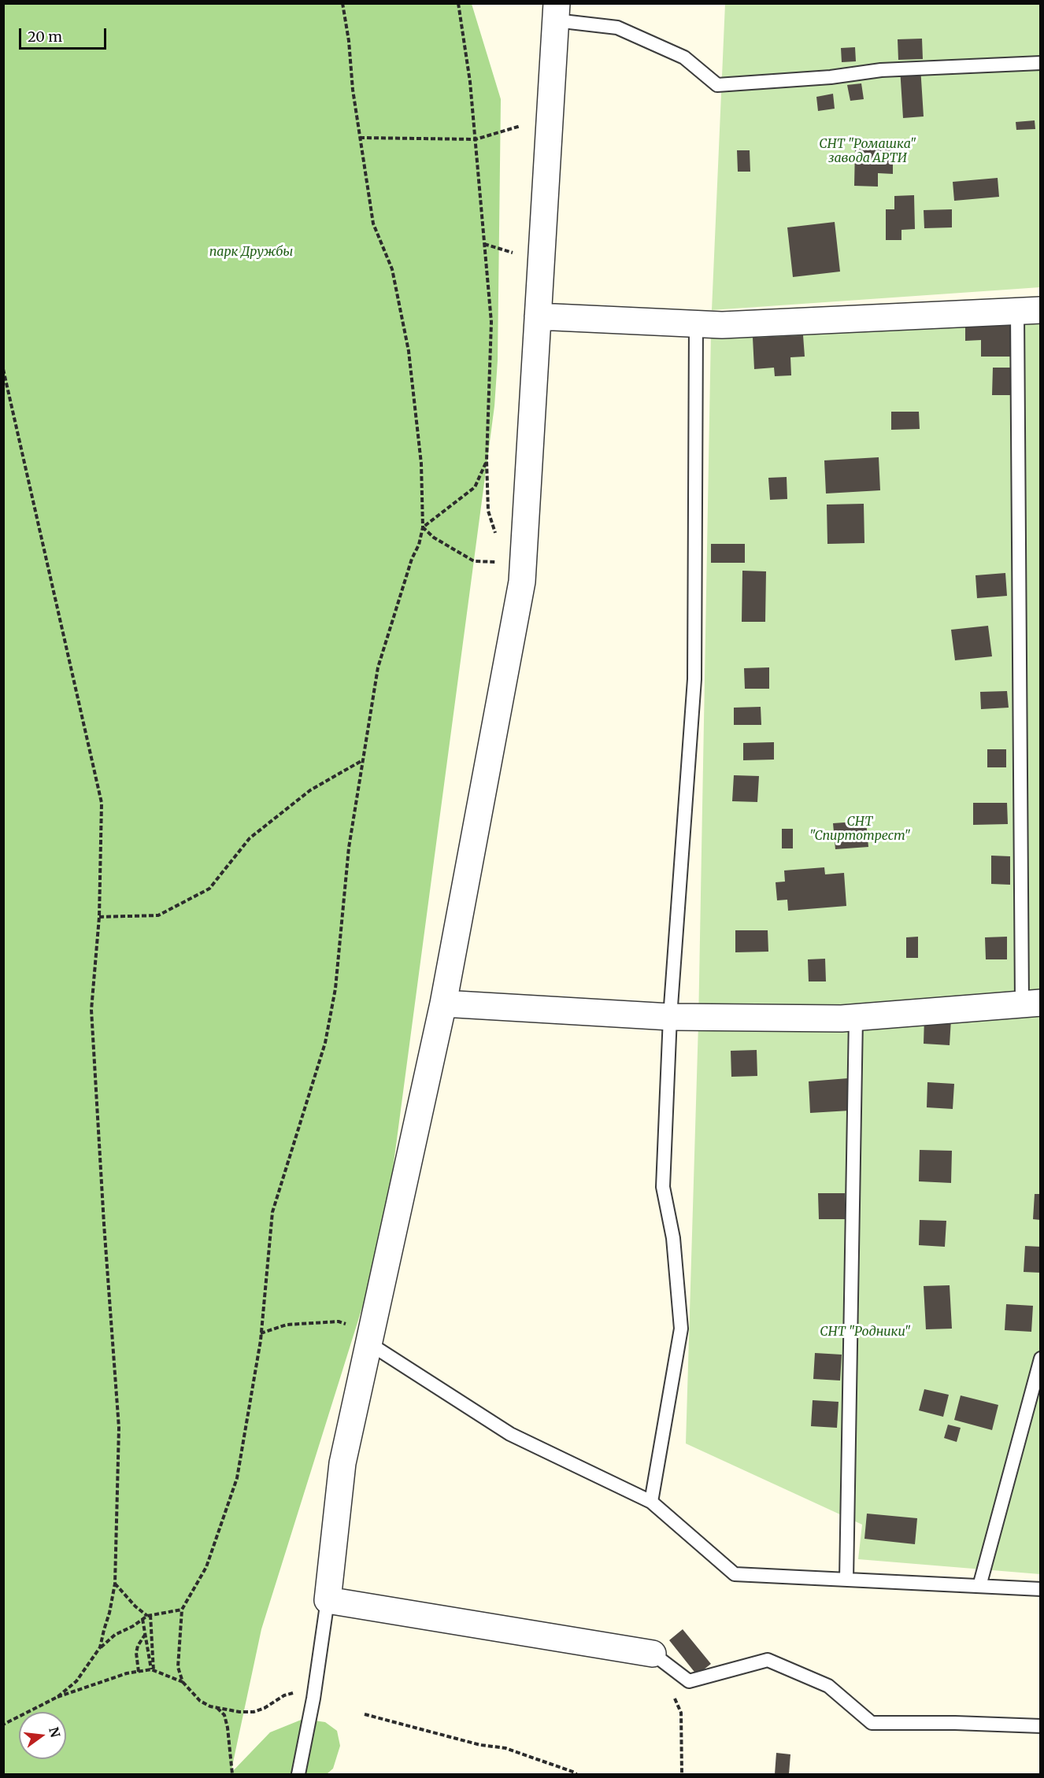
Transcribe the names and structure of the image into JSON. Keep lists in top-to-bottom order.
{
  "parks": [
    "СНТ \"Ромашка\" завода АРТИ",
    "парк Дружбы",
    "СНТ \"Спиртотрест\"",
    "СНТ \"Родники\""
  ],
  "scale_bar": "20 m",
  "north": "right"
}
